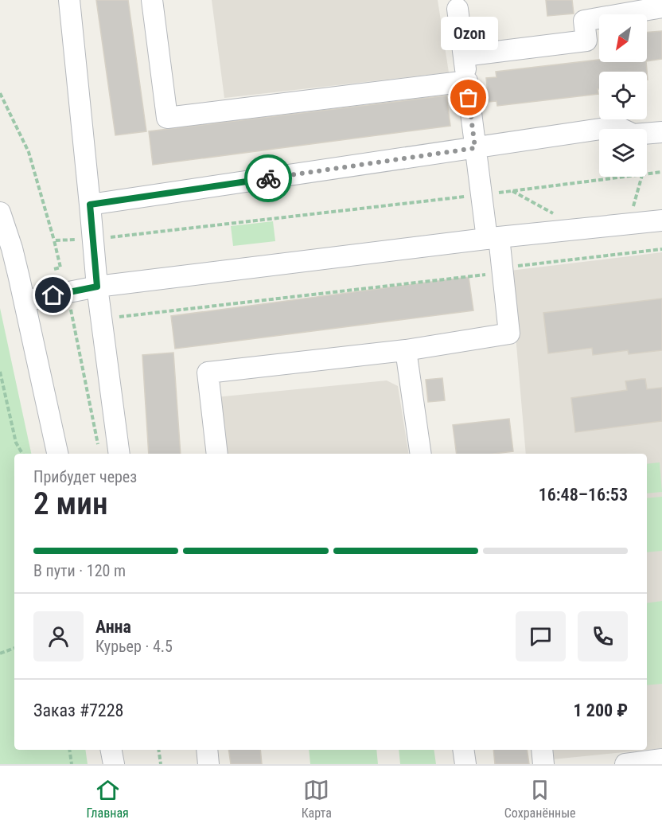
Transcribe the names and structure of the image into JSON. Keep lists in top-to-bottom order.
{
  "places": ["Ozon"],
  "north": "bottom left",
  "page": {
    "bubble": "Ozon",
    "heading": ["2 мин", "Прибудет через", "16:48–16:53"],
    "panel": [
      "Анна",
      "Курьер · 4.5",
      "Заказ #7228",
      "1 200 ₽"
    ],
    "bar": "В пути · 120 m",
    "tabs": ["Главная", "Карта", "Сохранённые"]
  }
}
